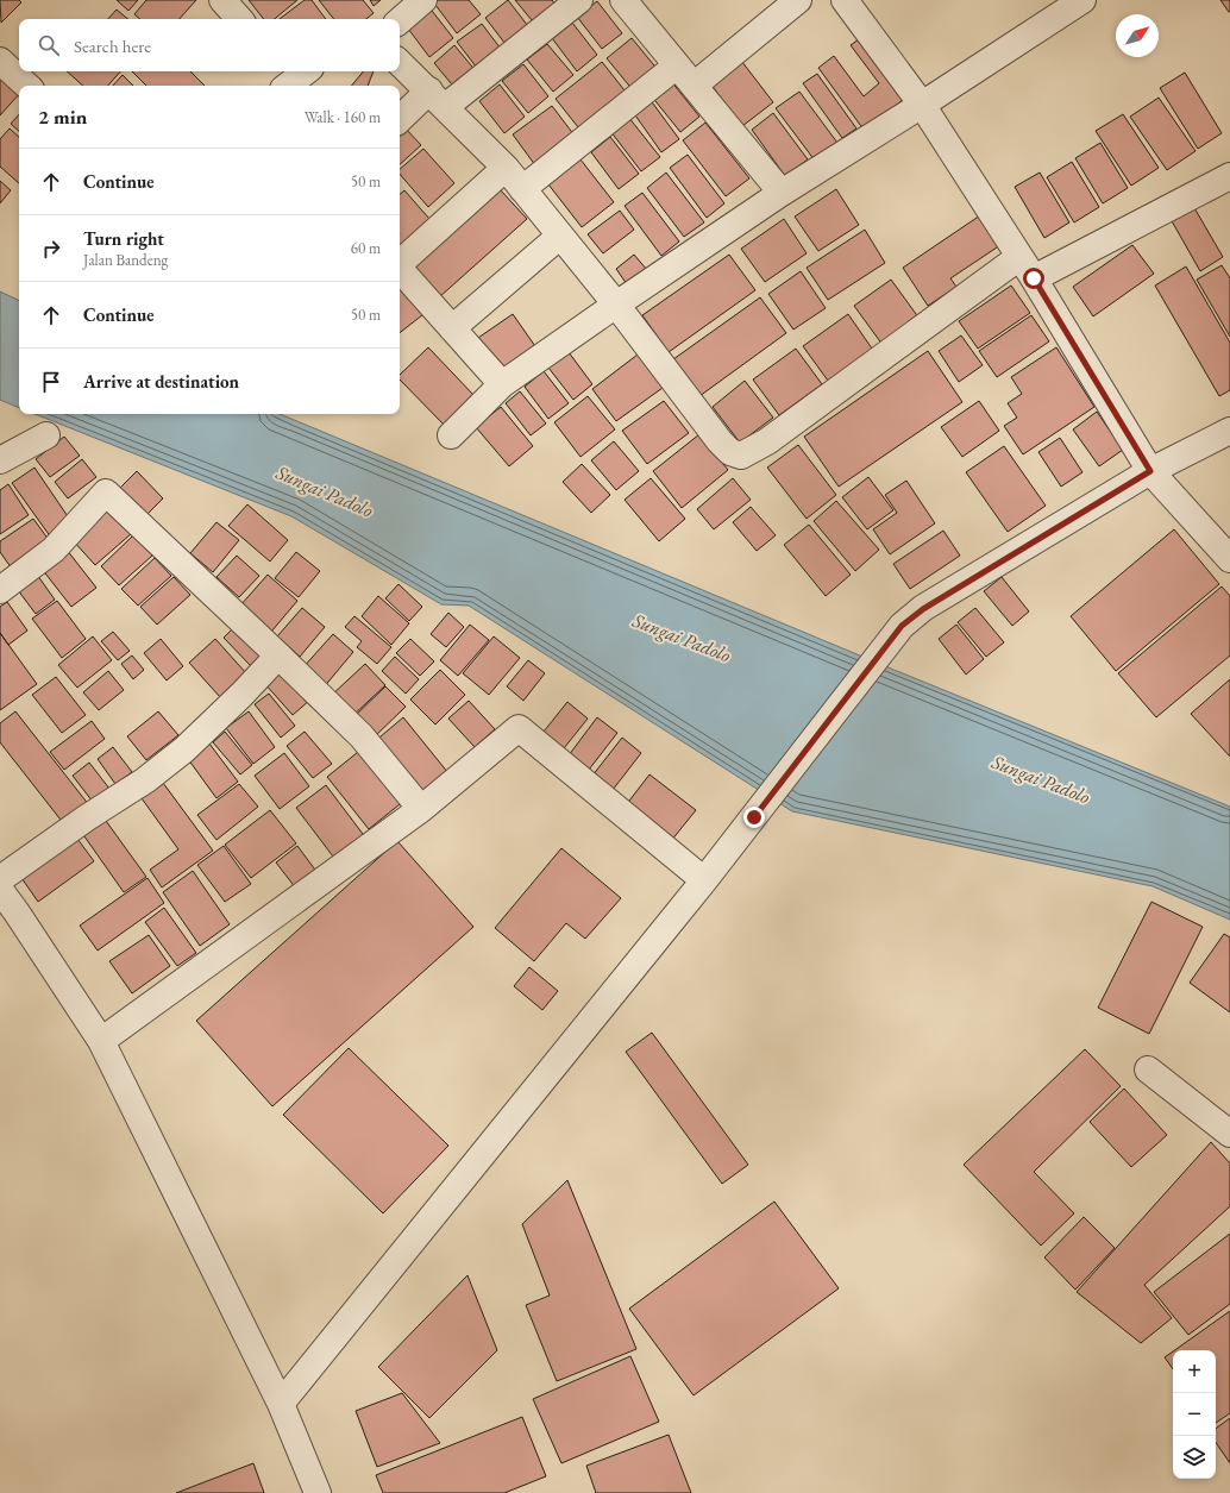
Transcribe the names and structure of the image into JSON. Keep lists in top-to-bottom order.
{
  "water": ["Sungai Padolo"],
  "north": "top right",
  "page": {
    "search": "Search here",
    "heading": ["2 min", "Walk · 160 m"],
    "list": [
      ["Continue", "50 m"],
      ["Turn right", "Jalan Bandeng", "60 m"],
      ["Continue", "50 m"],
      "Arrive at destination"
    ],
    "map_buttons": ["+", "−"]
  }
}
